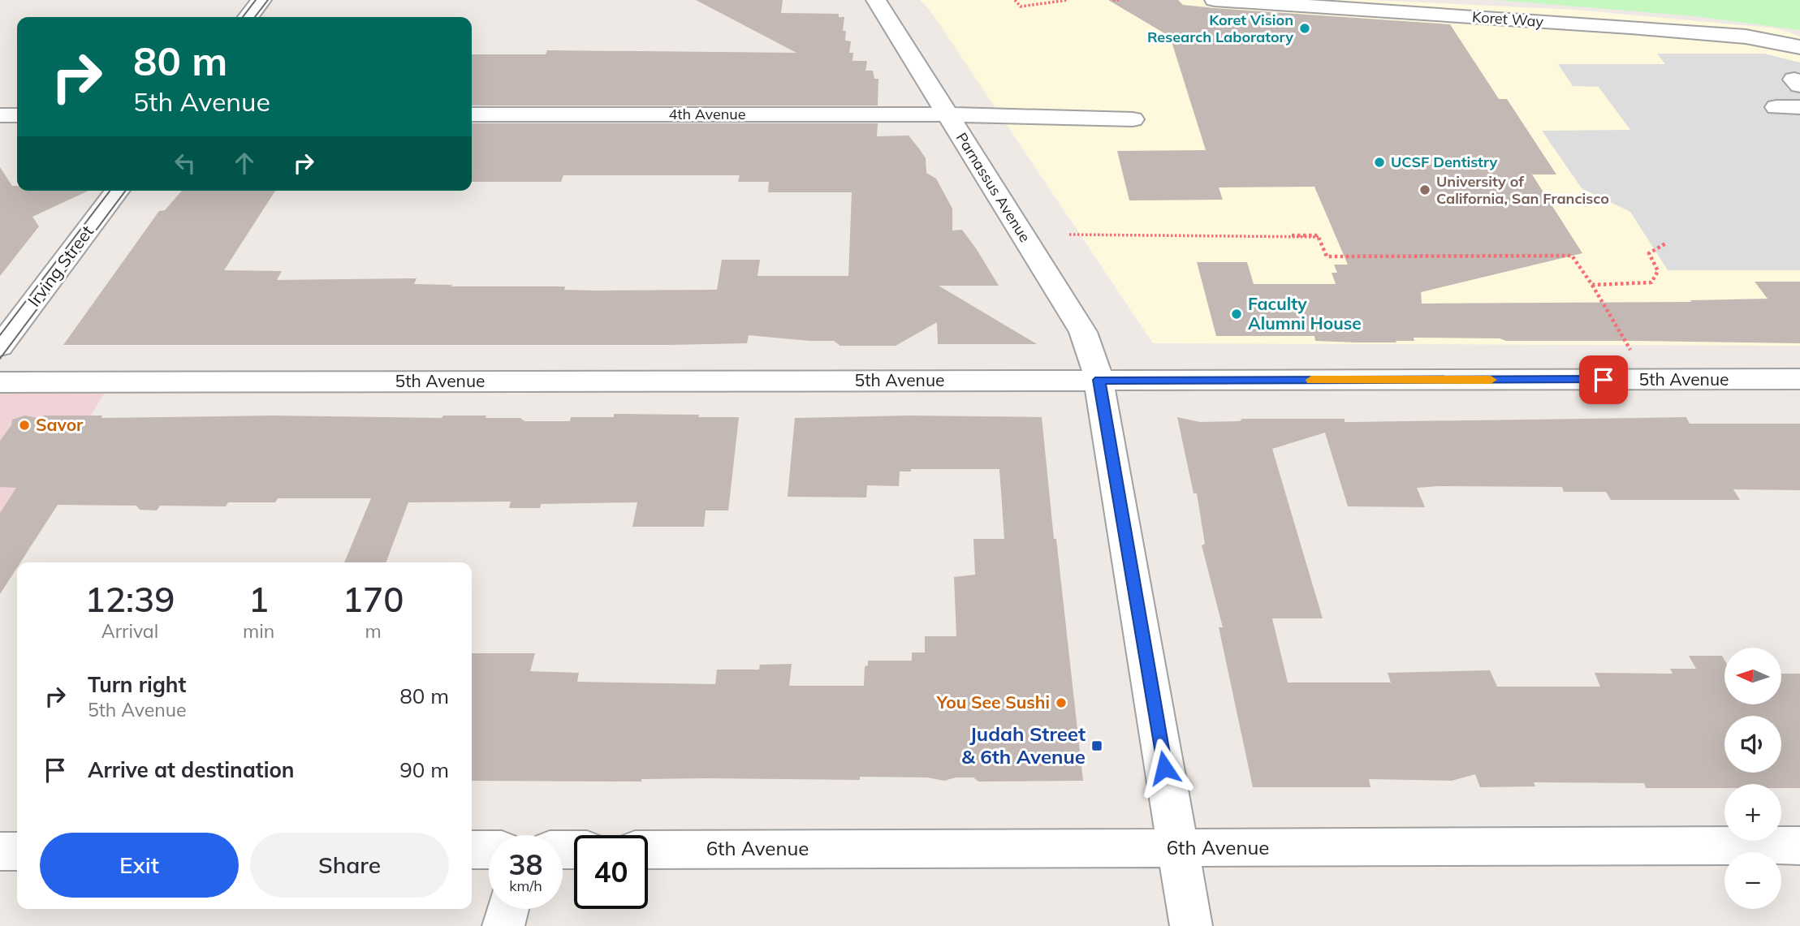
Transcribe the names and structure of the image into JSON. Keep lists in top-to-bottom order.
{
  "streets": {
    "street": [
      "Koret Way",
      "4th Avenue",
      "Parnassus Avenue",
      "Irving Street",
      "5th Avenue",
      "6th Avenue"
    ]
  },
  "crossings": [
    ["4th Avenue", "Parnassus Avenue"],
    ["Parnassus Avenue", "5th Avenue"],
    ["Parnassus Avenue", "6th Avenue"]
  ],
  "places": {
    "other": [
      "Koret Vision Research Laboratory",
      "UCSF Dentistry",
      "University of California, San Francisco",
      "Faculty Alumni House",
      "Savor",
      "You See Sushi"
    ],
    "transit": ["Judah Street & 6th Avenue"]
  },
  "north": "left",
  "page": {
    "turn": ["80 m", "5th Avenue"],
    "eta": [
      "12:39",
      "Arrival",
      "1",
      "min",
      "170",
      "m"
    ],
    "map_buttons": ["+", "−"],
    "list": [
      {
        "name": "Turn right",
        "note": "5th Avenue",
        "value": "80 m"
      },
      {
        "name": "Arrive at destination",
        "value": "90 m"
      }
    ],
    "buttons": ["Exit", "Share"],
    "speed": "38 km/h",
    "limit": "40"
  }
}
